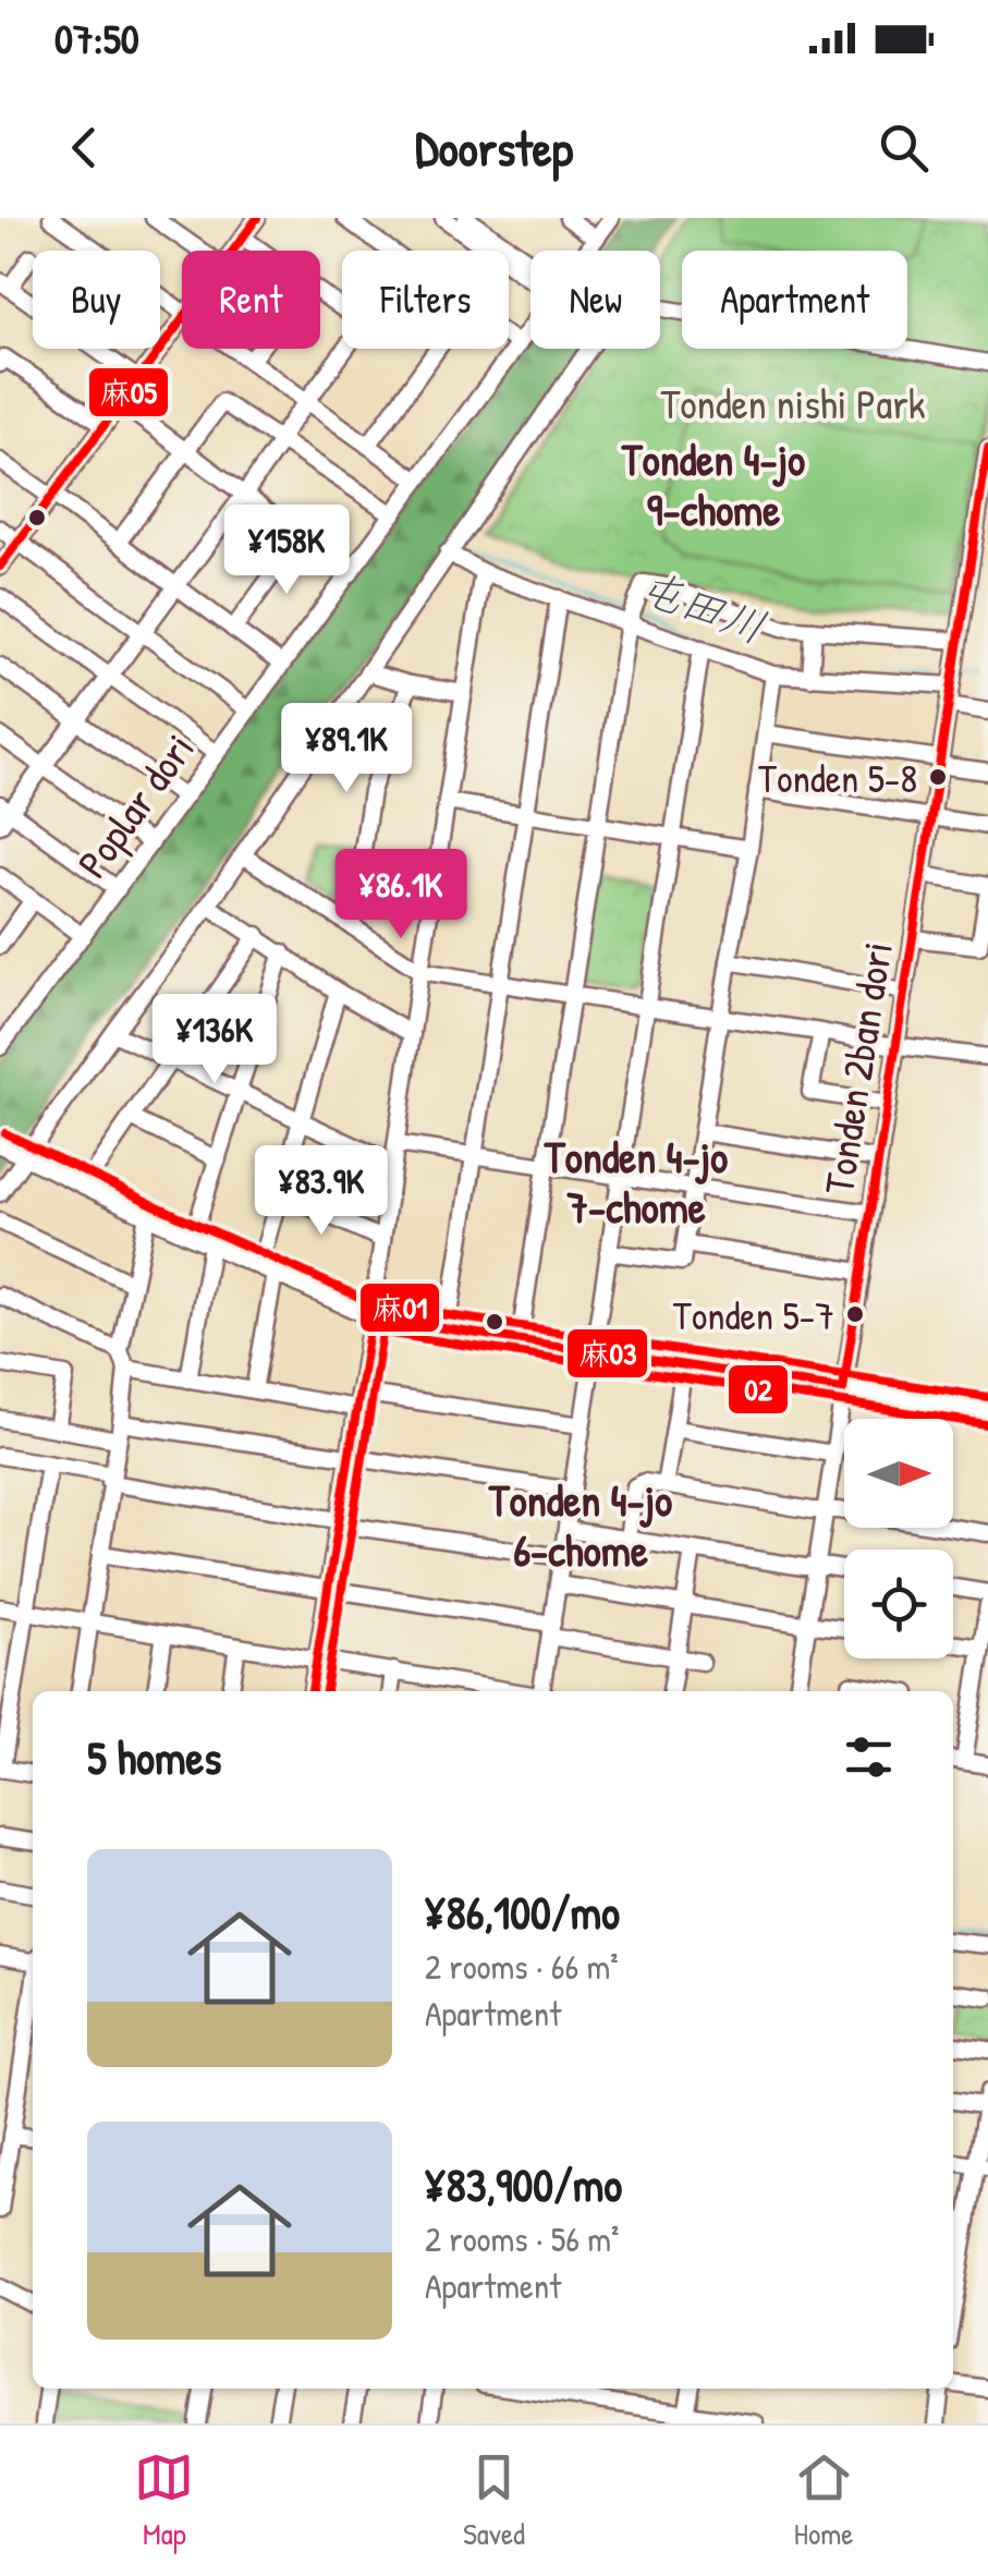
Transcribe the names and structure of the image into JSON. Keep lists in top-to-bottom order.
{
  "streets": {
    "street": ["Poplar dori", "Tonden 2ban dori"]
  },
  "districts": ["Tonden 4-jo 9-chome", "Tonden 4-jo 7-chome", "Tonden 4-jo 6-chome"],
  "water": ["屯田川"],
  "parks": ["Tonden nishi Park"],
  "places": ["Tonden 5-8", "Tonden 5-7"],
  "lines": [
    "transit line 麻05",
    "transit line 麻03",
    "transit line 麻01",
    "transit line 02"
  ],
  "north": "right",
  "page": {
    "status": "07:50",
    "header": "Doorstep",
    "chip": [
      "Buy",
      "Rent",
      "Filters",
      "New",
      "Apartment"
    ],
    "price": [
      "¥158K",
      "¥89.1K",
      "¥86.1K",
      "¥136K",
      "¥83.9K"
    ],
    "heading": "5 homes",
    "list": [
      {
        "name": "¥86,100/mo",
        "note": "2 rooms · 66 m² · Apartment"
      },
      {
        "name": "¥83,900/mo",
        "note": "2 rooms · 56 m² · Apartment"
      }
    ],
    "tabs": ["Map", "Saved", "Home"]
  }
}
